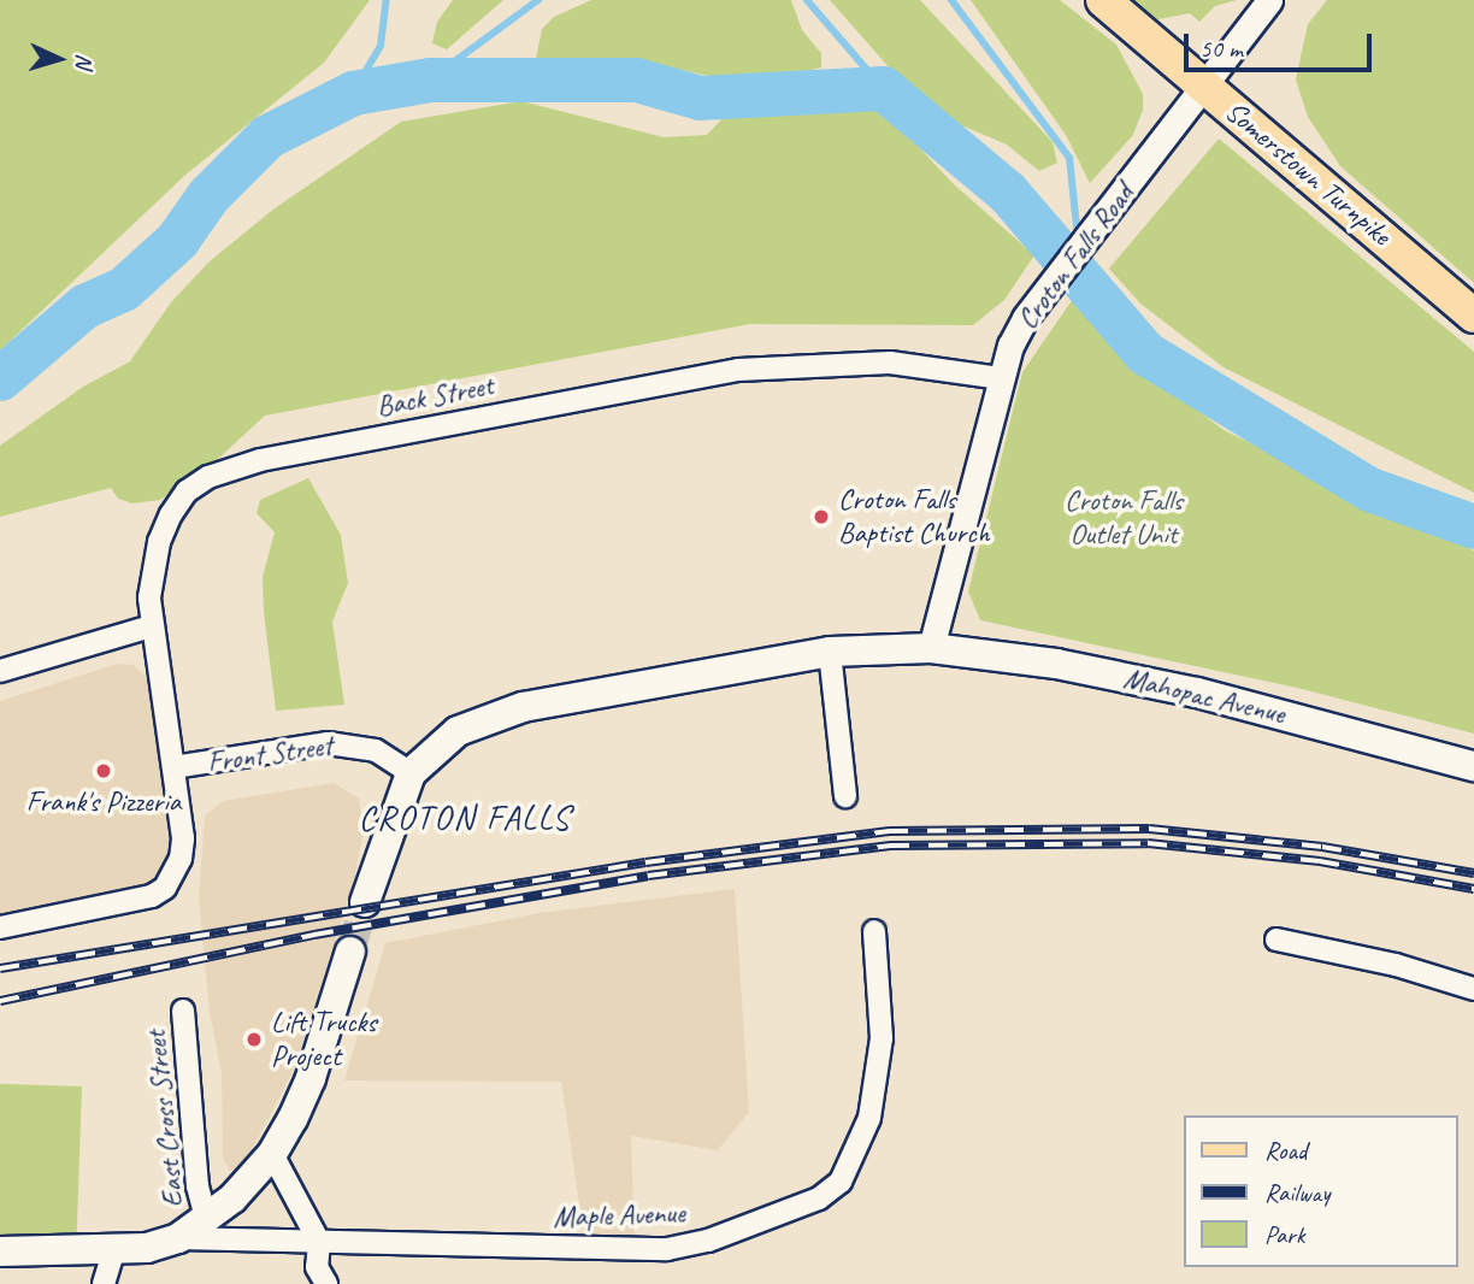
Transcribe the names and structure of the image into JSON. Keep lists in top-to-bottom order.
{
  "streets": {
    "main road": ["Somerstown Turnpike", "Mahopac Avenue"],
    "street": [
      "Croton Falls Road",
      "Back Street",
      "Front Street",
      "East Cross Street",
      "Maple Avenue"
    ]
  },
  "crossings": [
    ["Somerstown Turnpike", "Croton Falls Road"],
    ["Croton Falls Road", "Back Street"],
    ["Croton Falls Road", "Mahopac Avenue"],
    ["Back Street", "Front Street"]
  ],
  "districts": ["CROTON FALLS"],
  "parks": ["Croton Falls Outlet Unit"],
  "places": ["Croton Falls Baptist Church", "Frank's Pizzeria", "Lift Trucks Project"],
  "legend": ["Road", "Railway", "Park"],
  "scale_bar": "50 m",
  "north": "right"
}
